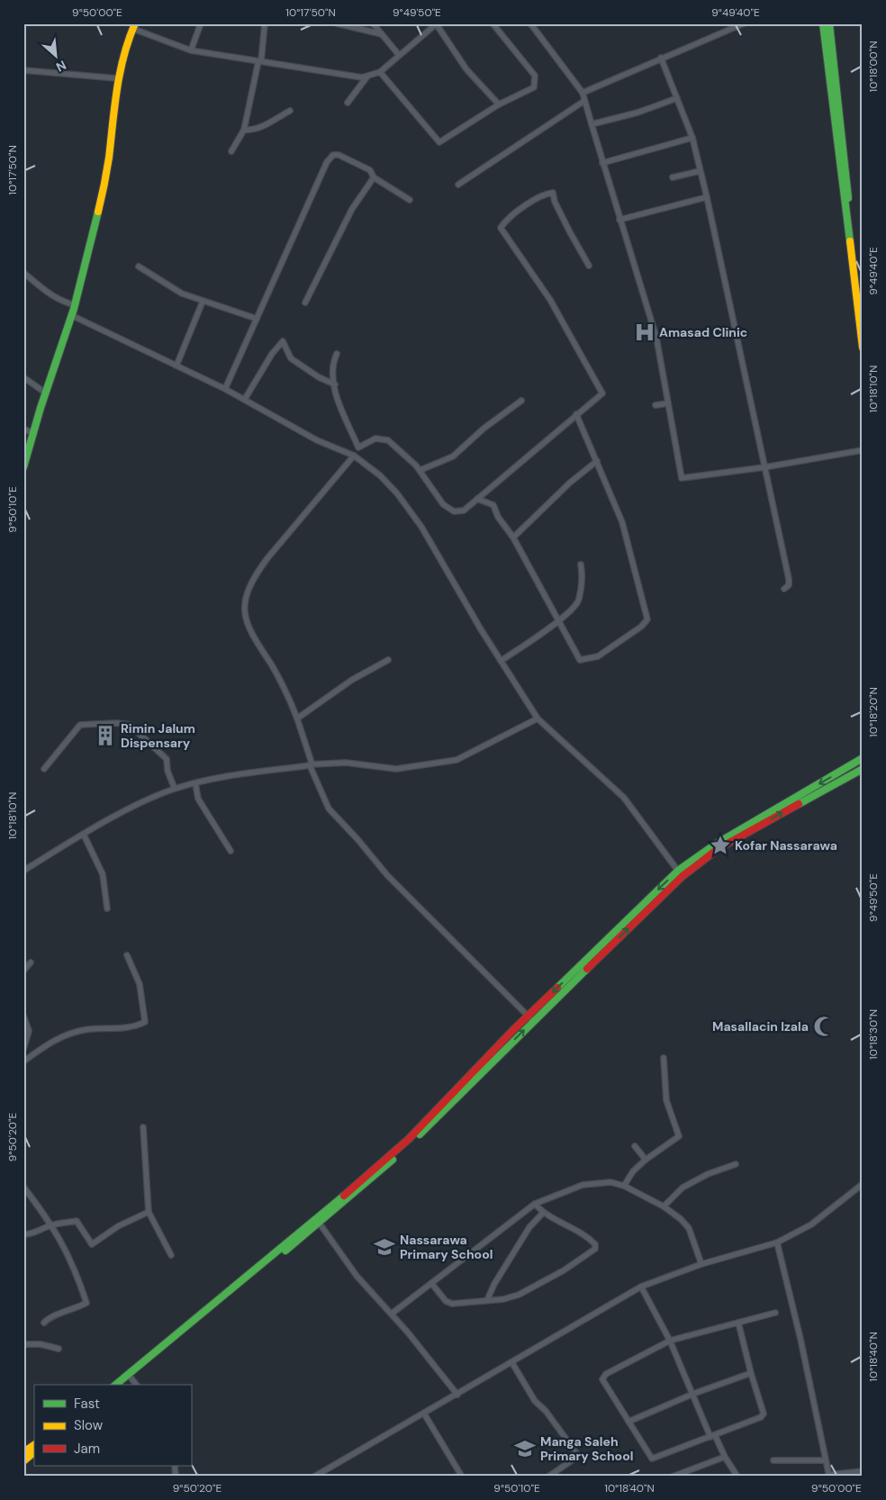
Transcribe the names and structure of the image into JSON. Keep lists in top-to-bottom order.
{
  "places": {
    "hospital": ["Amasad Clinic"],
    "building": ["Rimin Jalum Dispensary"],
    "place": ["Kofar Nassarawa"],
    "mosque": ["Masallacin Izala"],
    "school or university": ["Nassarawa Primary School", "Manga Saleh Primary School"]
  },
  "legend": ["Fast", "Slow", "Jam"],
  "north": "bottom right",
  "coordinates": [
    "9°50'00\"E",
    "10°17'50\"N",
    "9°49'50\"E",
    "9°49'40\"E",
    "10°18'00\"N",
    "10°18'10\"N",
    "9°50'10\"E",
    "10°18'20\"N",
    "10°18'30\"N",
    "9°50'20\"E",
    "10°18'40\"N"
  ]
}
